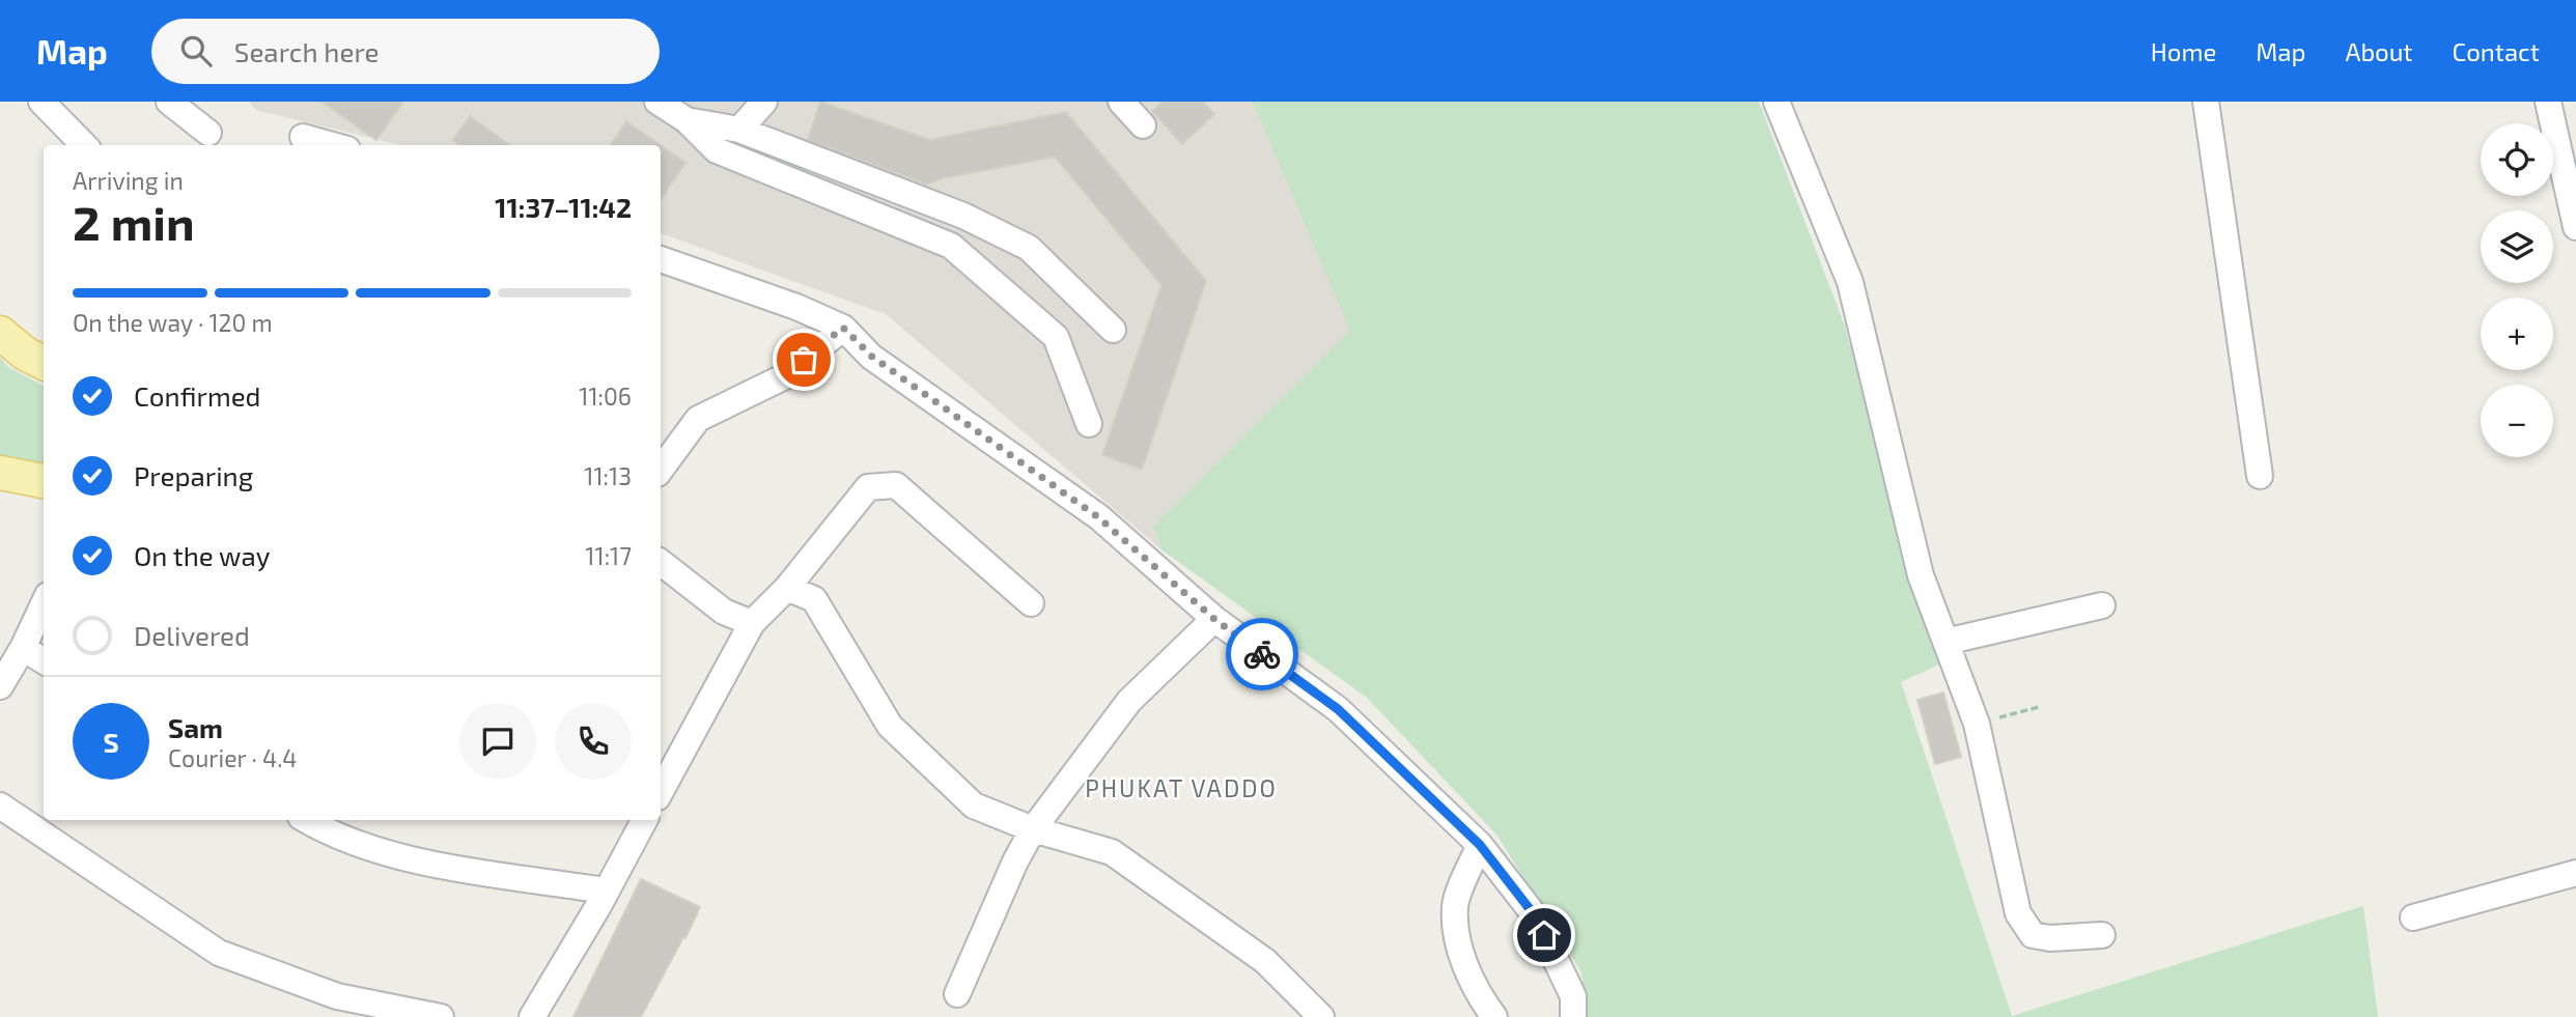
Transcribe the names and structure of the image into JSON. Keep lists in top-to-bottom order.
{
  "districts": ["PHUKAT VADDO"],
  "page": {
    "header": "Map",
    "search": "Search here",
    "nav": [
      "Home",
      "Map",
      "About",
      "Contact"
    ],
    "map_buttons": ["+", "−"],
    "heading": ["2 min", "Arriving in", "11:37–11:42"],
    "panel": ["Sam", "Courier · 4.4"],
    "bar": "On the way · 120 m",
    "list": [
      ["Confirmed", "11:06"],
      ["Preparing", "11:13"],
      ["On the way", "11:17"],
      "Delivered"
    ],
    "round": "S"
  }
}
